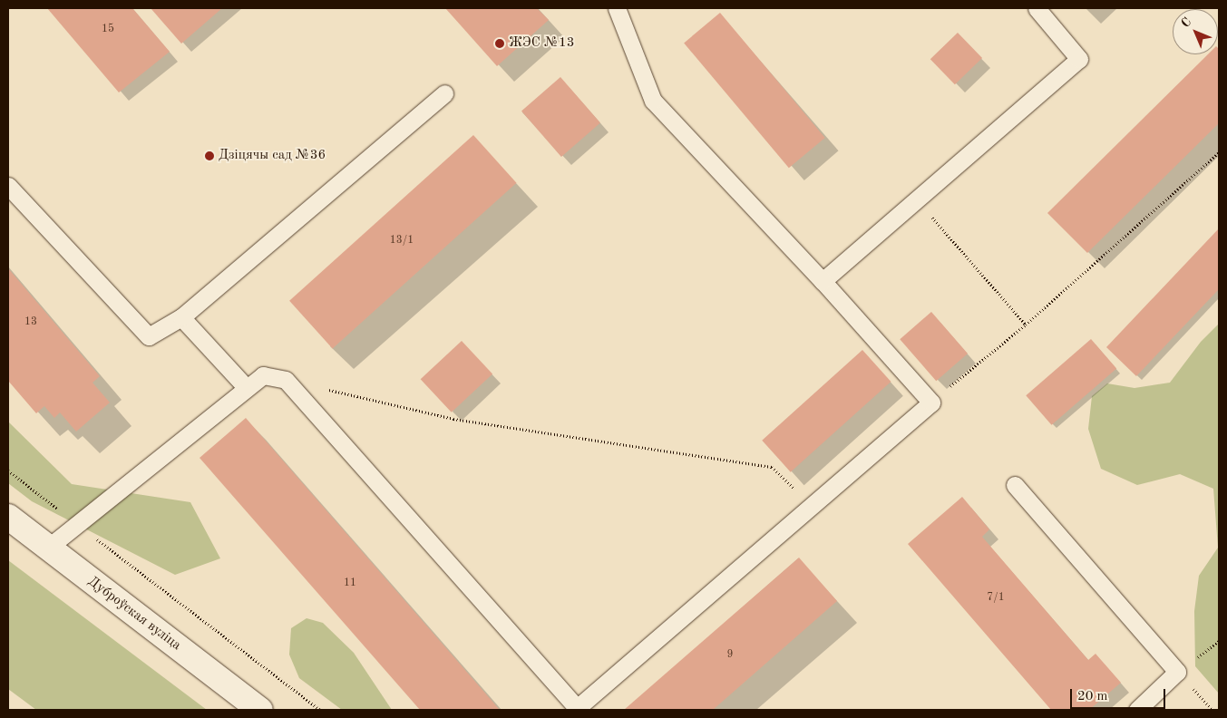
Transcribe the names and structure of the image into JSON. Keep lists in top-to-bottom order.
{
  "streets": {
    "main road": ["Дуброўская вуліца"]
  },
  "places": ["ЖЭС №13", "Дзіцячы сад №36"],
  "house_numbers": [
    "15",
    "13/1",
    "13",
    "11",
    "7/1",
    "9"
  ],
  "scale_bar": "20 m",
  "north": "top left"
}
